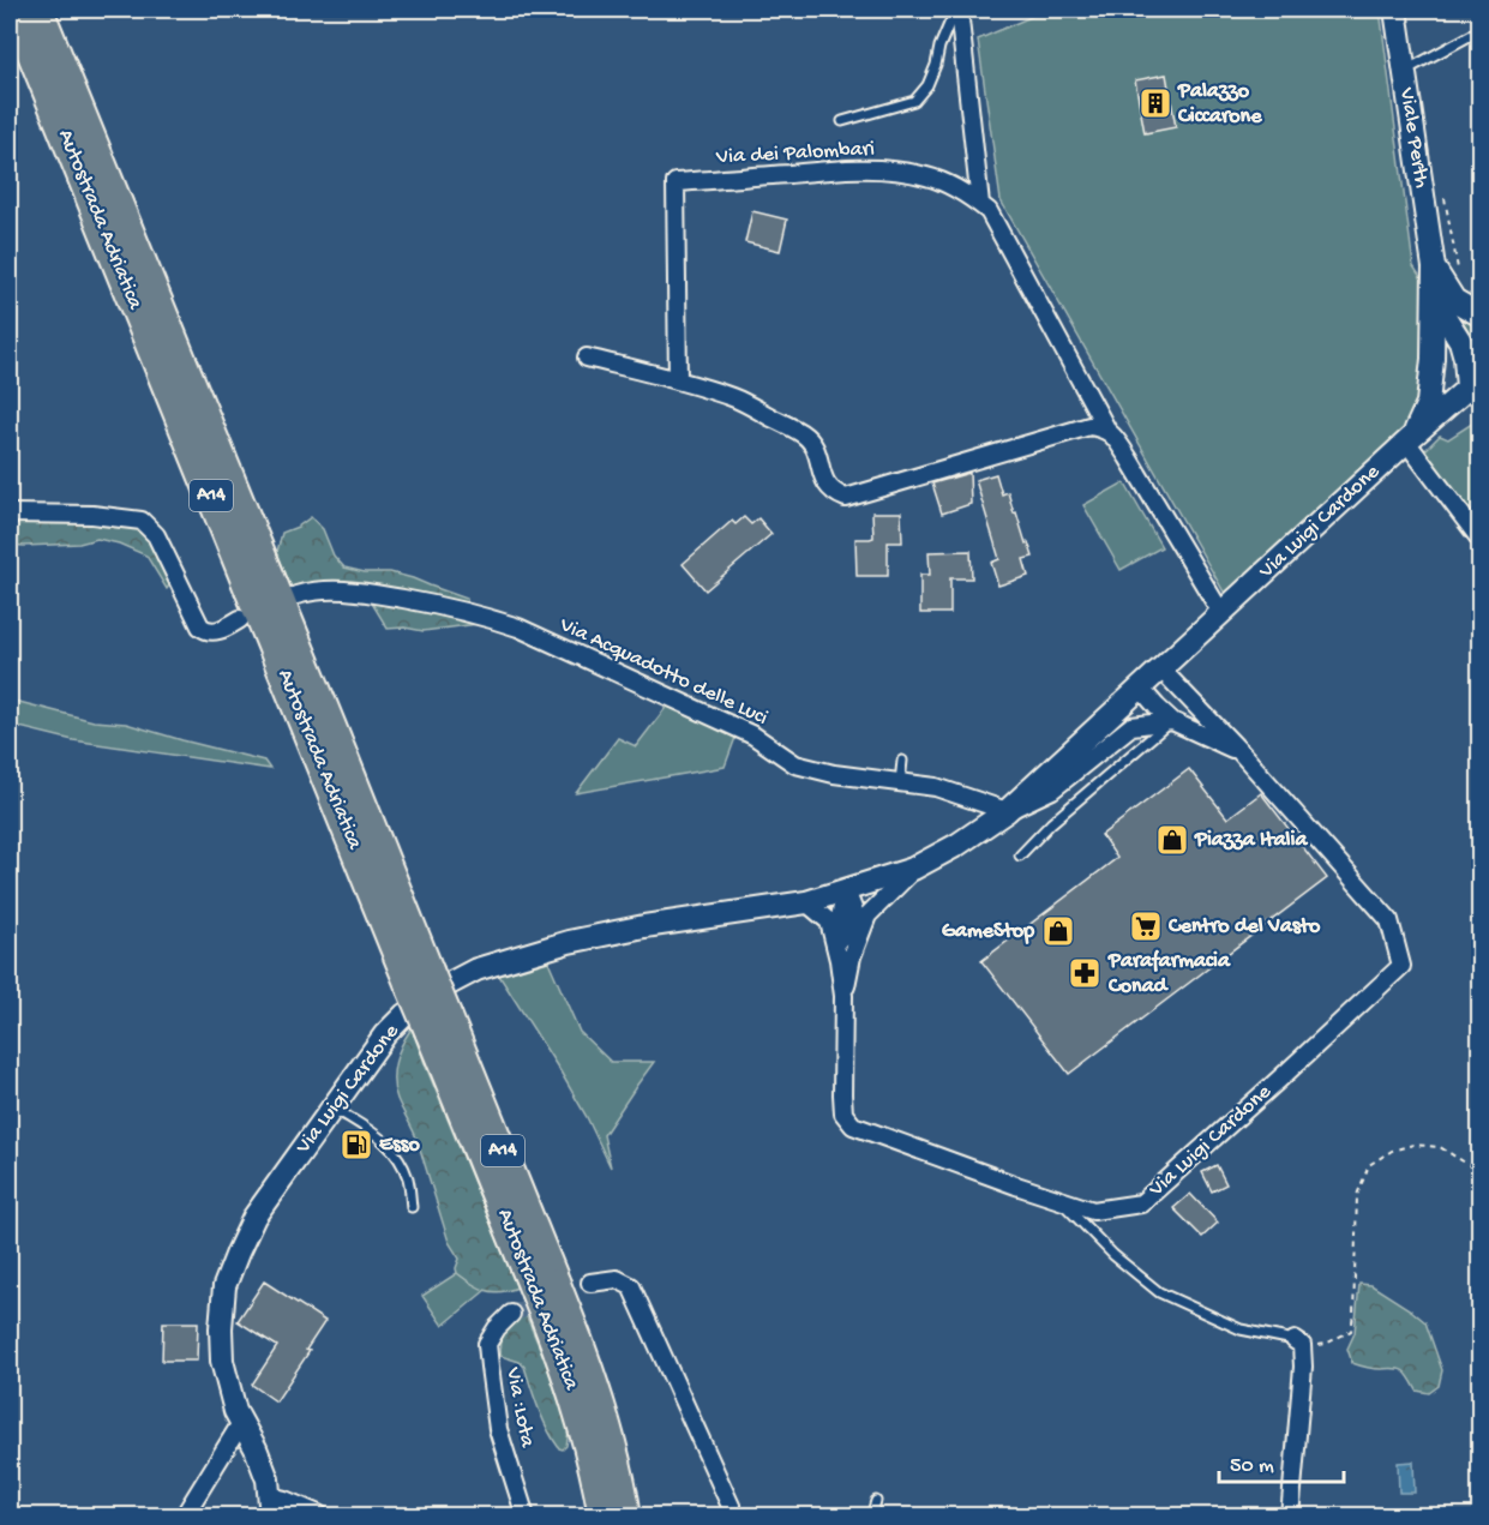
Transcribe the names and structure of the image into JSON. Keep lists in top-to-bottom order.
{
  "streets": {
    "highway": ["Autostrada Adriatica", "A14"],
    "main road": ["Viale Perth", "Via Luigi Cardone"],
    "street": ["Via dei Palombari", "Via Acquadotto delle Luci", "Via :Lota"]
  },
  "crossings": [
    ["Viale Perth", "Via Luigi Cardone"],
    ["Via dei Palombari", "Via Luigi Cardone"],
    ["Via Luigi Cardone", "Via Acquadotto delle Luci"]
  ],
  "places": {
    "building": ["Palazzo Ciccarone"],
    "shop": ["Piazza Italia", "GameStop"],
    "supermarket": ["Centro del Vasto"],
    "pharmacy": ["Parafarmacia Conad"],
    "fuel station": ["Esso"]
  },
  "scale_bar": "50 m"
}
